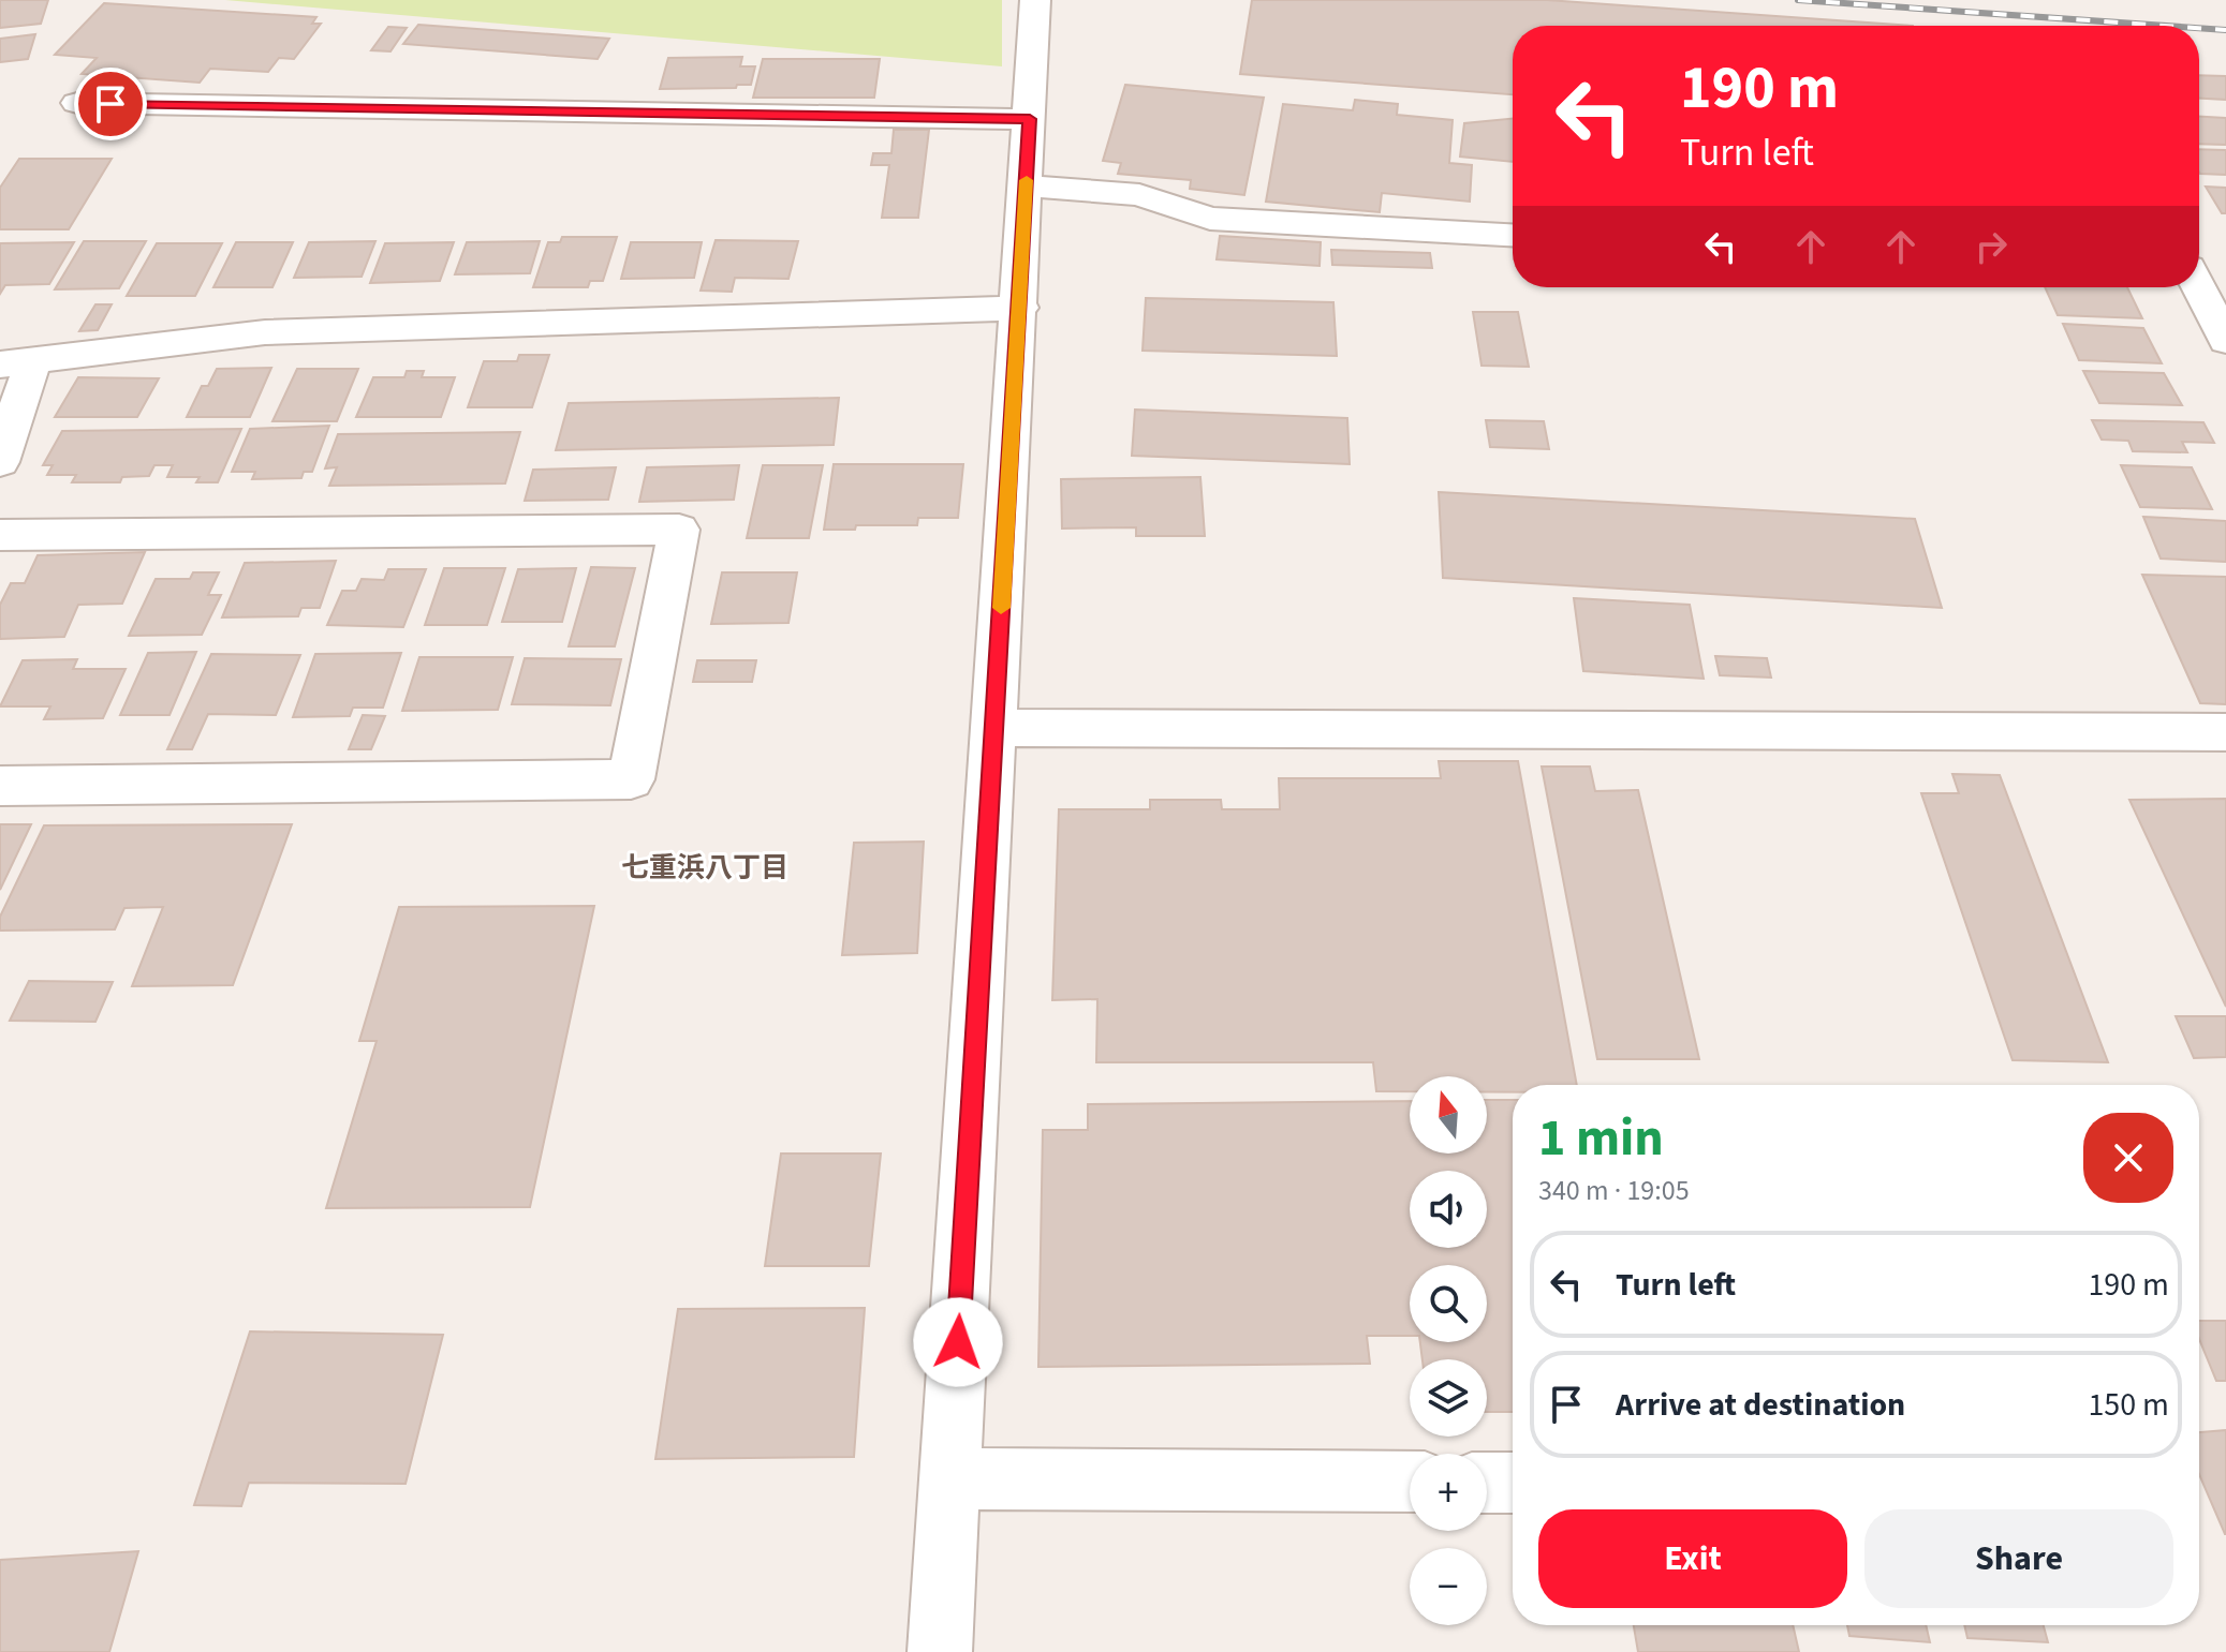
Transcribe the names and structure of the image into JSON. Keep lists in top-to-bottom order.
{
  "districts": ["七重浜八丁目"],
  "north": "top",
  "page": {
    "turn": ["190 m", "Turn left"],
    "map_buttons": ["+", "−"],
    "heading": ["1 min", "340 m · 19:05"],
    "list": [
      {
        "name": "Turn left",
        "value": "190 m"
      },
      {
        "name": "Arrive at destination",
        "value": "150 m"
      }
    ],
    "buttons": ["Exit", "Share"]
  }
}
